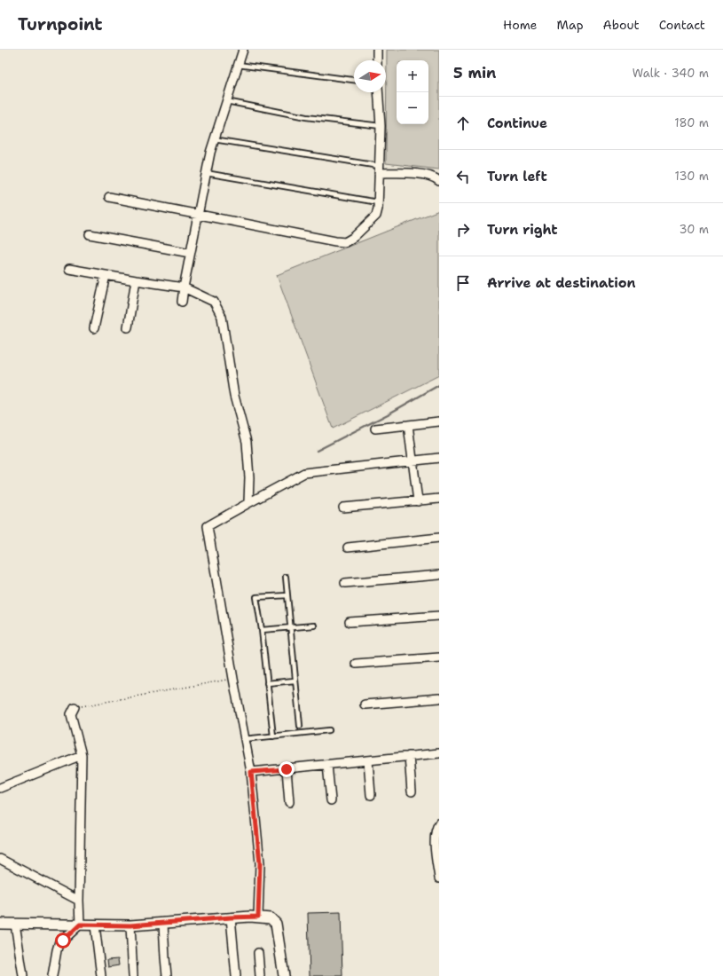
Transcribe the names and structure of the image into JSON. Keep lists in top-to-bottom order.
{
  "north": "right",
  "page": {
    "header": "Turnpoint",
    "nav": [
      "Home",
      "Map",
      "About",
      "Contact"
    ],
    "heading": ["5 min", "Walk · 340 m"],
    "map_buttons": ["+", "−"],
    "list": [
      ["Continue", "180 m"],
      ["Turn left", "130 m"],
      ["Turn right", "30 m"],
      "Arrive at destination"
    ]
  }
}
